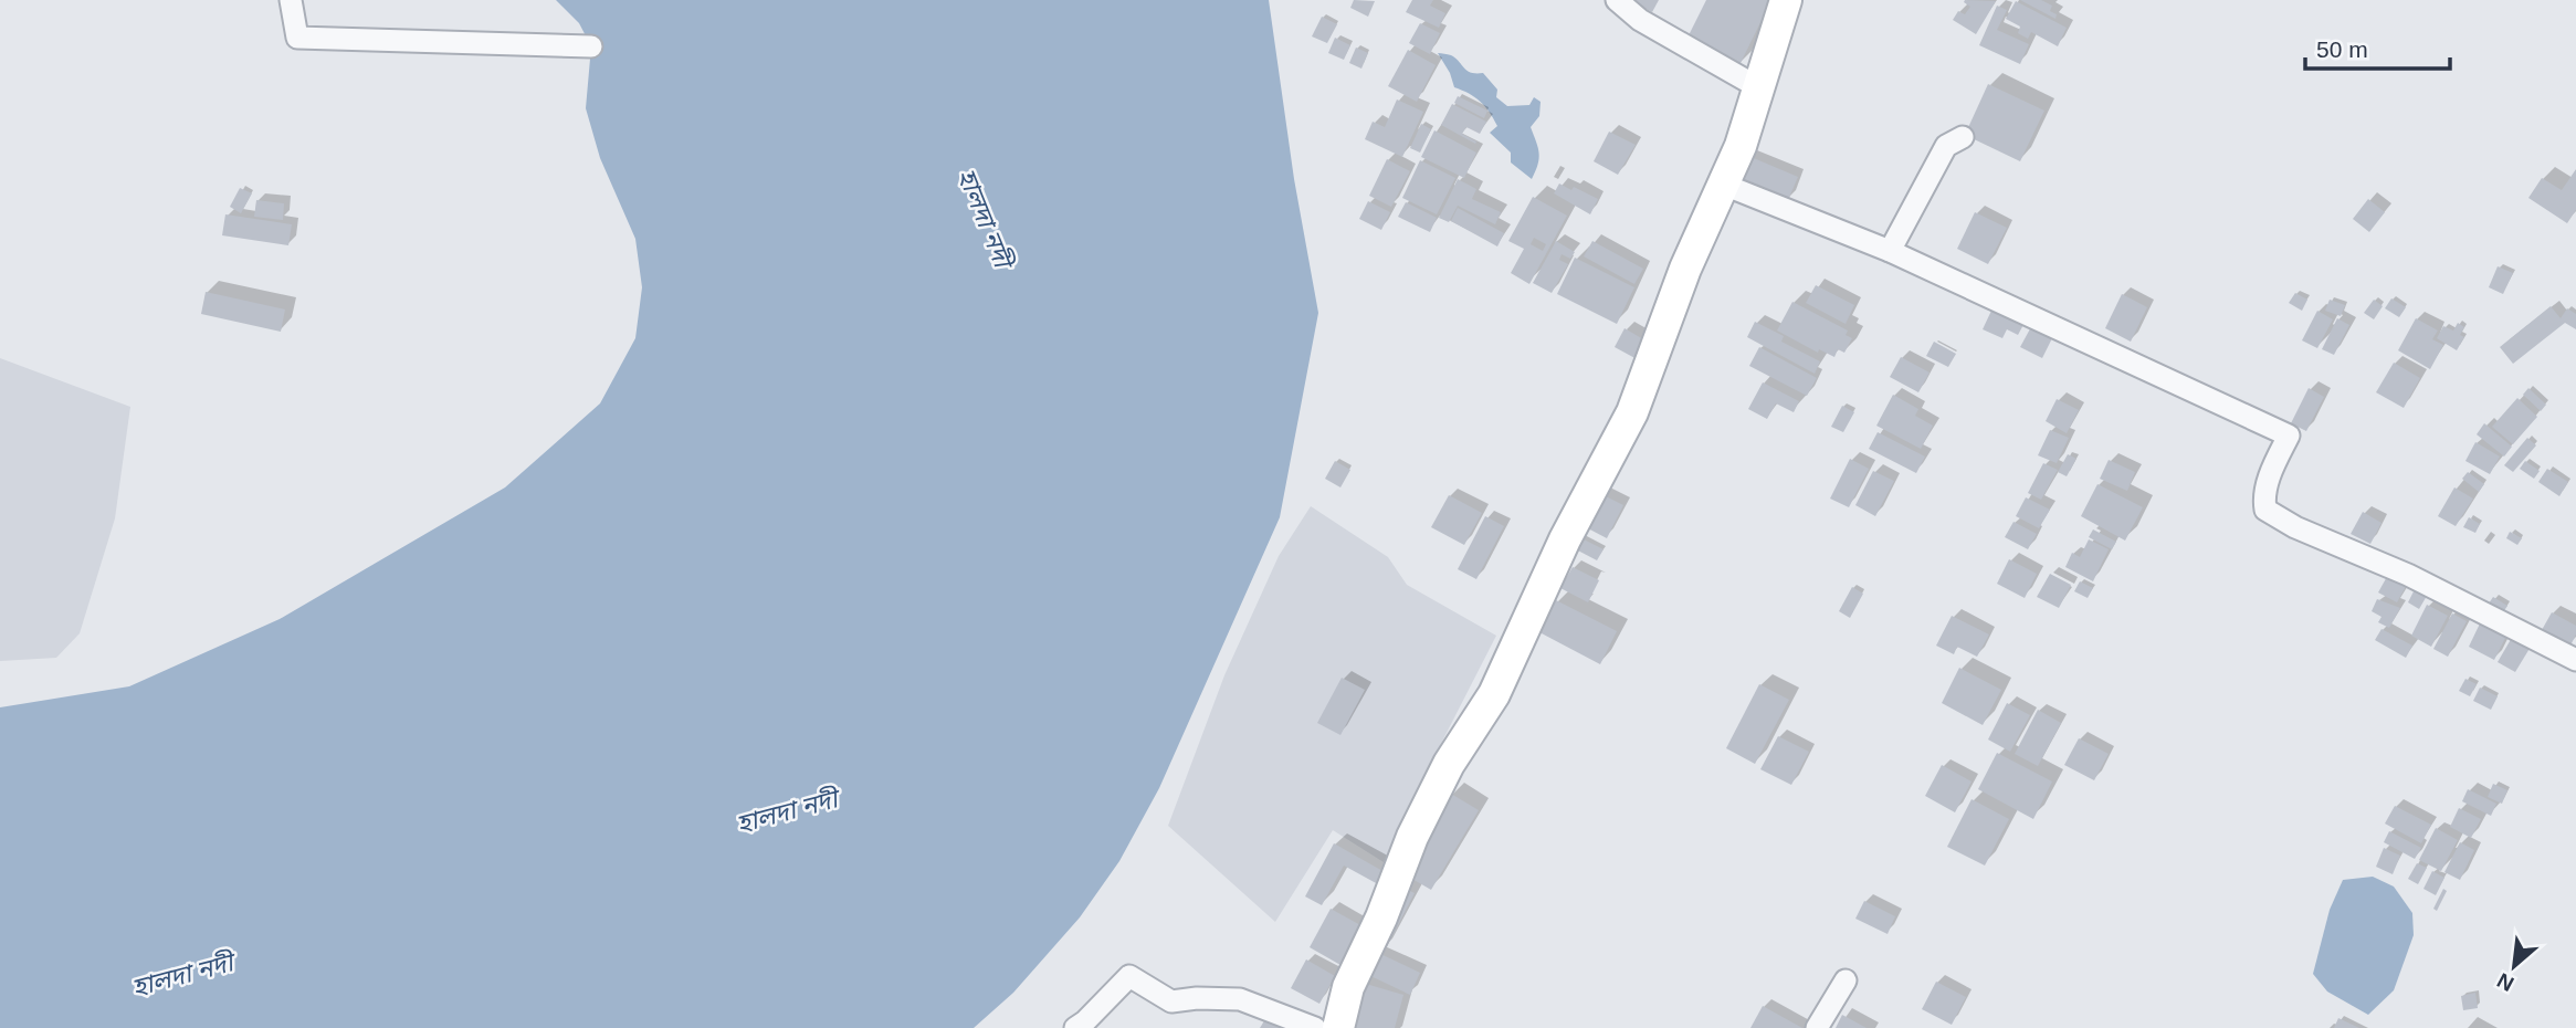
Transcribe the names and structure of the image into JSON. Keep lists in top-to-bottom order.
{
  "water": ["হালদা নদী"],
  "scale_bar": "50 m",
  "north": "bottom left"
}
